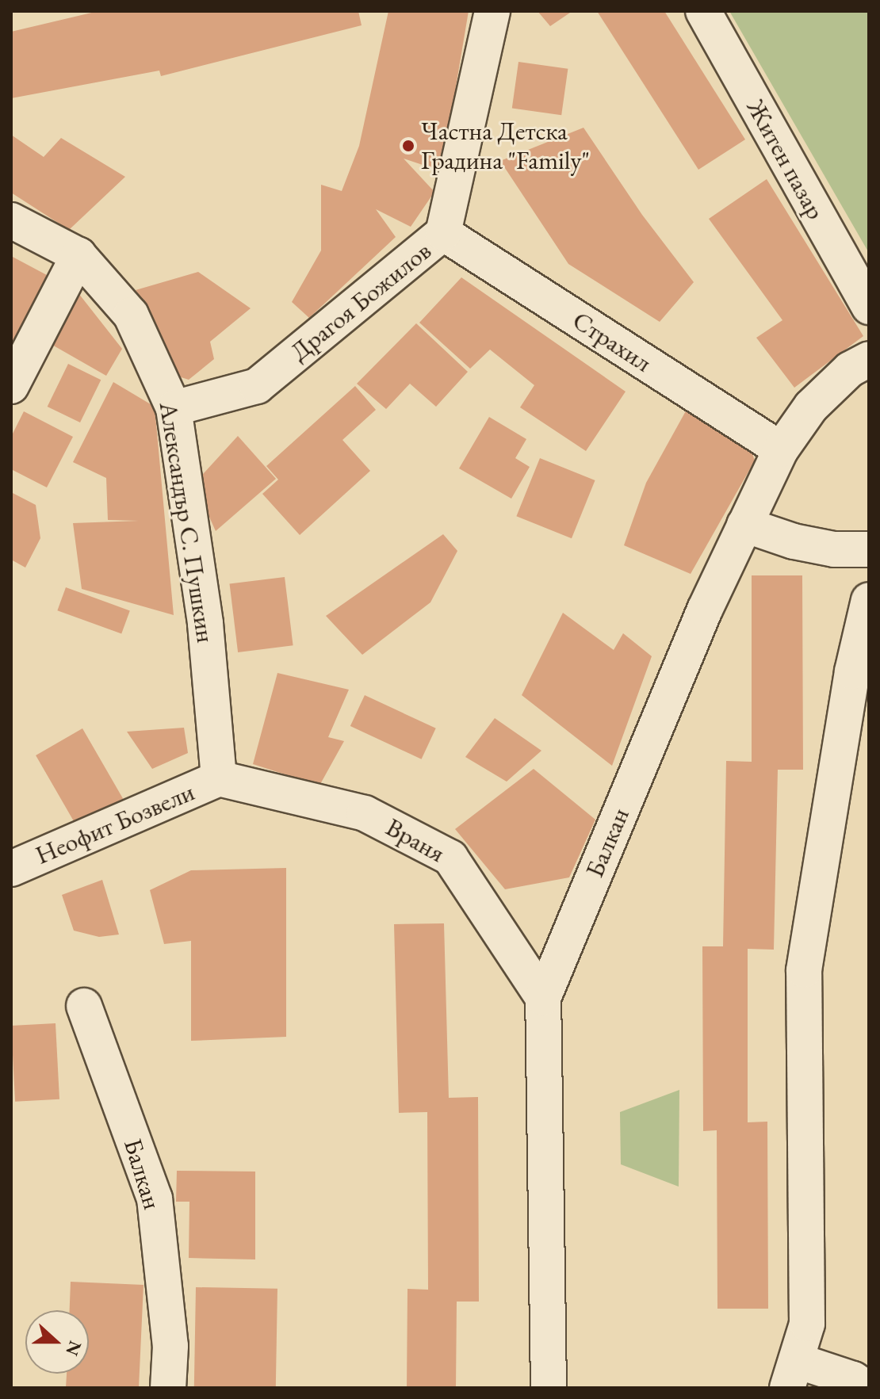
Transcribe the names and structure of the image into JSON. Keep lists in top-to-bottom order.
{
  "streets": {
    "street": [
      "Житен пазар",
      "Драгоя Божилов",
      "Страхил",
      "Александър С. Пушкин",
      "Неофит Бозвели",
      "Враня",
      "Балкан"
    ]
  },
  "crossings": [
    ["Драгоя Божилов", "Страхил"],
    ["Драгоя Божилов", "Александър С. Пушкин"],
    ["Страхил", "Балкан"],
    ["Александър С. Пушкин", "Неофит Бозвели"],
    ["Александър С. Пушкин", "Враня"],
    ["Неофит Бозвели", "Враня"],
    ["Враня", "Балкан"]
  ],
  "places": ["Частна Детска Градина \"Family\""],
  "north": "right"
}
